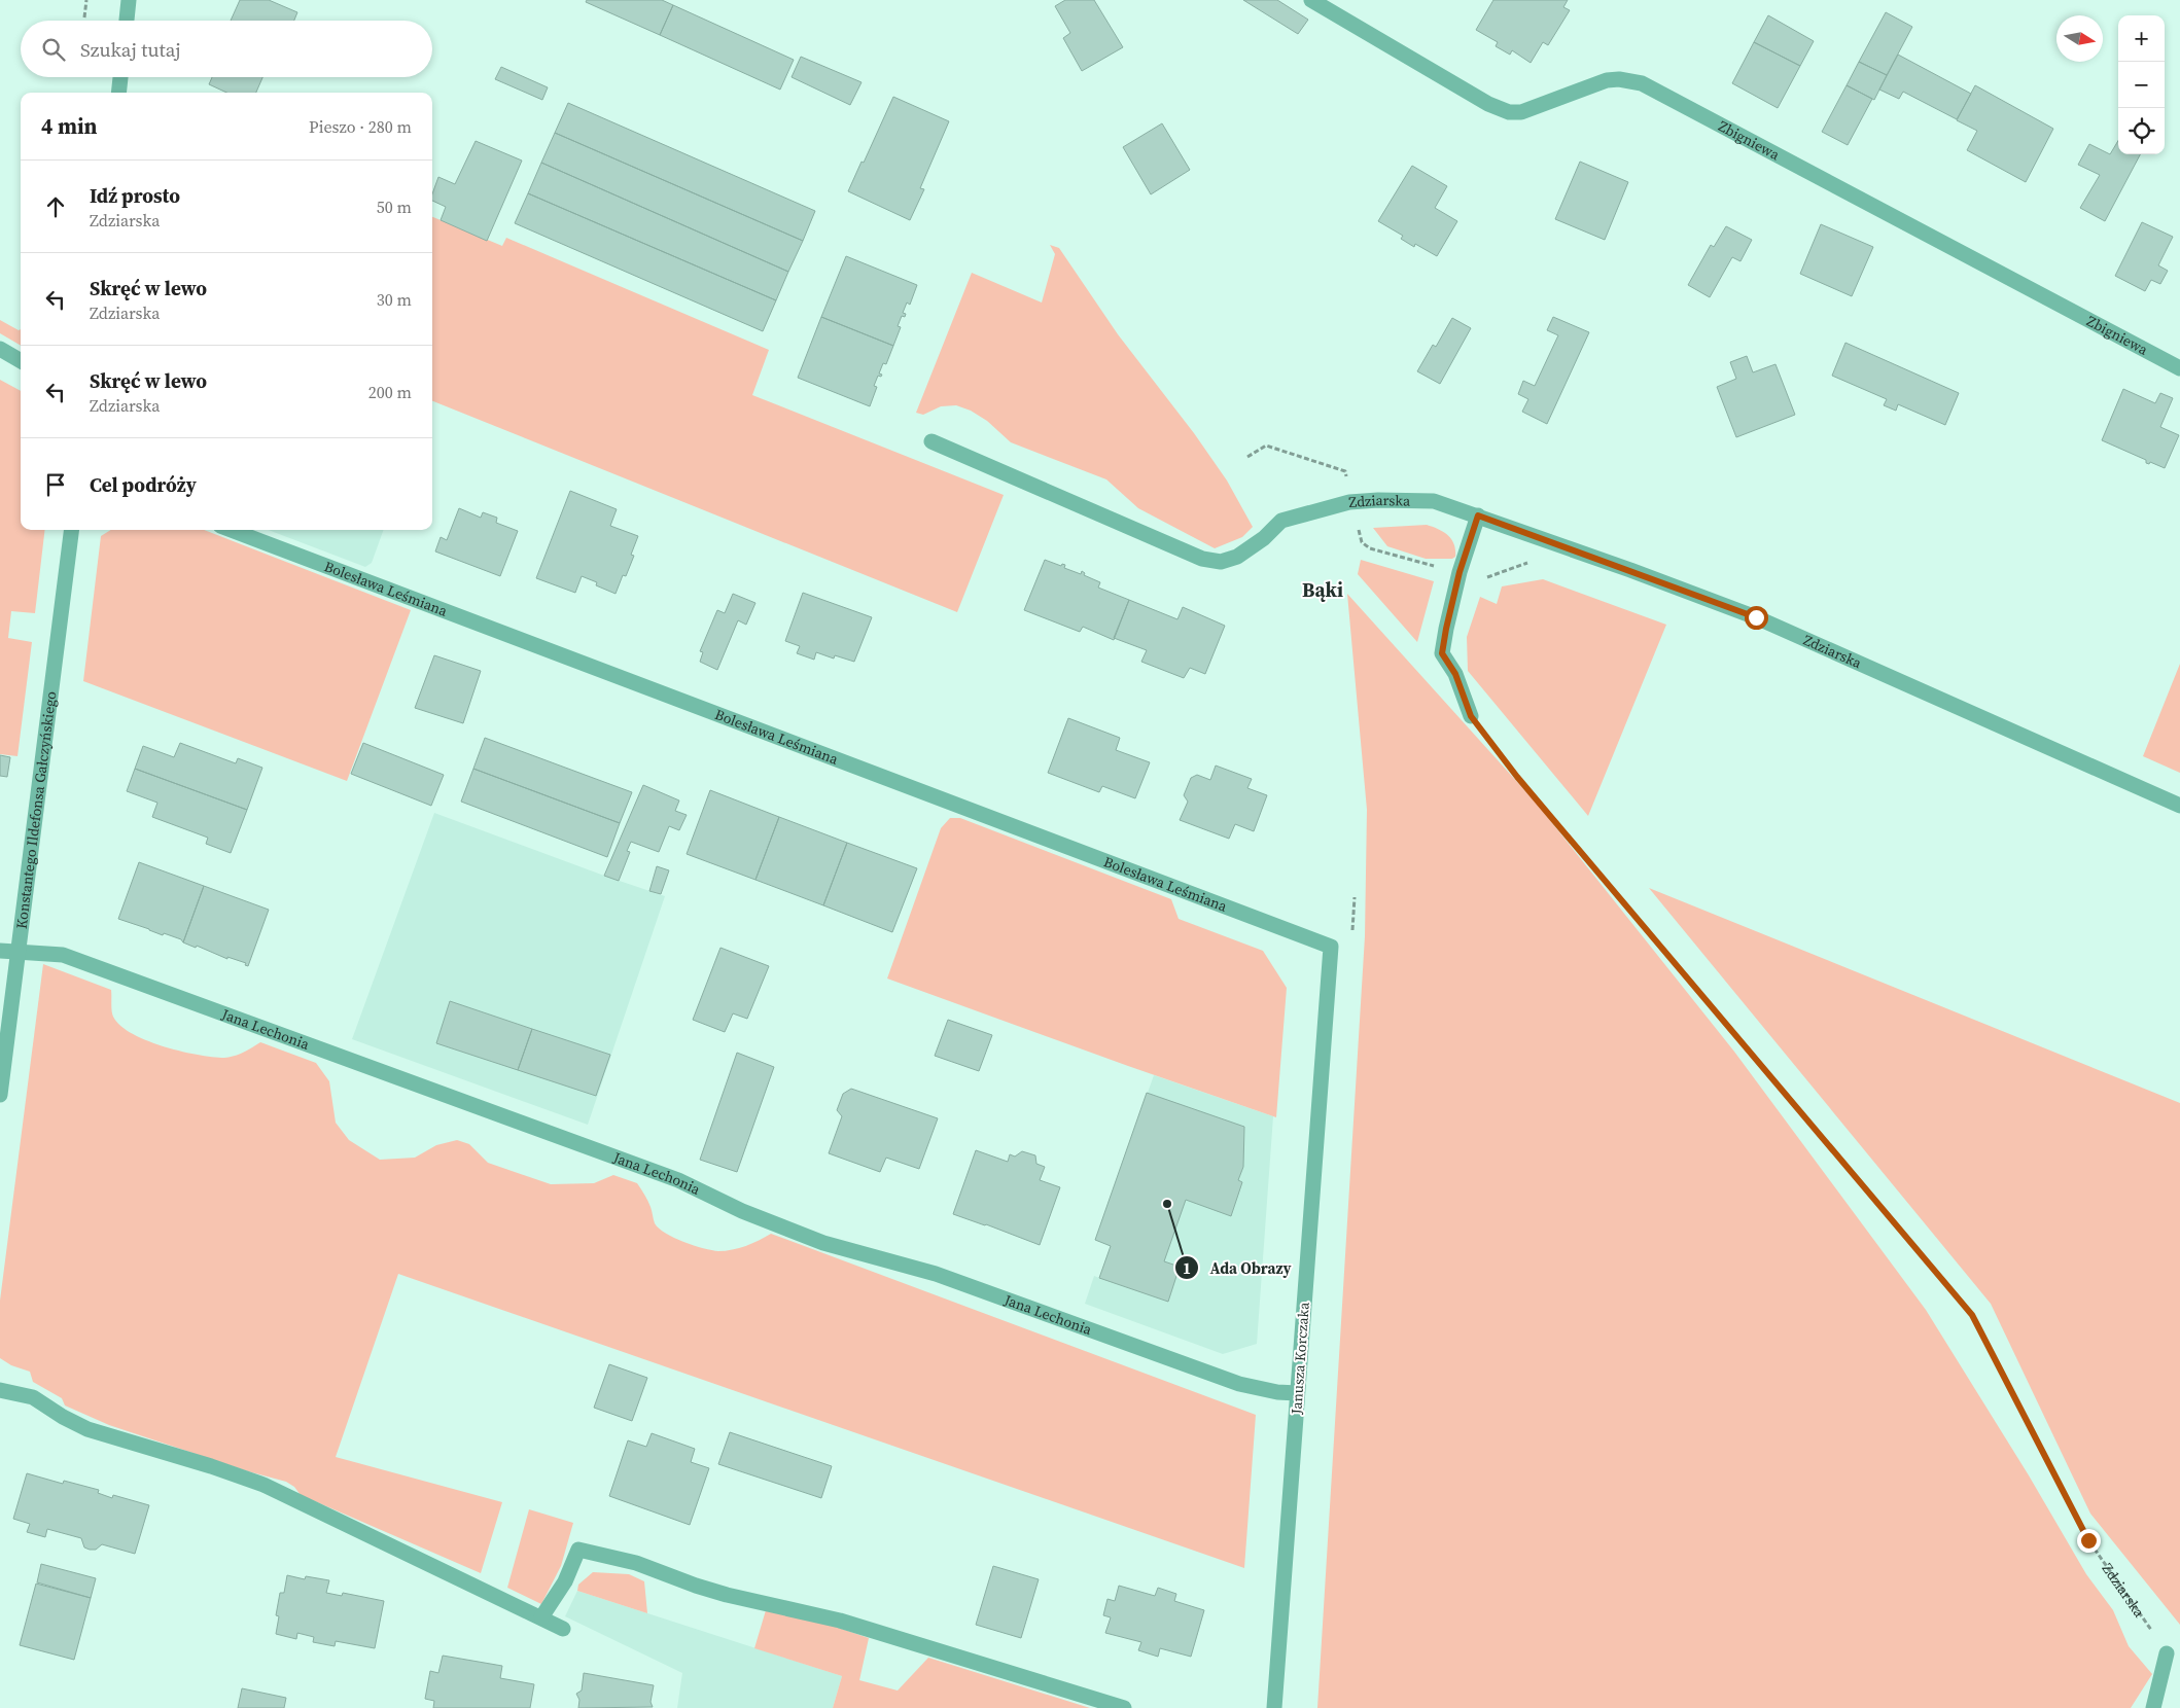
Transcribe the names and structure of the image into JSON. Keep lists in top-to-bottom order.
{
  "streets": {
    "street": [
      "Zbigniewa",
      "Zdziarska",
      "Bolesława Leśmiana",
      "Konstantego Ildefonsa Gałczyńskiego",
      "Jana Lechonia",
      "Janusza Korczaka"
    ]
  },
  "crossings": [
    ["Bolesława Leśmiana", "Janusza Korczaka"],
    ["Konstantego Ildefonsa Gałczyńskiego", "Jana Lechonia"],
    ["Jana Lechonia", "Janusza Korczaka"]
  ],
  "districts": ["Bąki"],
  "places": ["Ada Obrazy"],
  "north": "right",
  "page": {
    "map_buttons": ["+", "−"],
    "search": "Szukaj tutaj",
    "heading": ["4 min", "Pieszo · 280 m"],
    "list": [
      ["Idź prosto", "Zdziarska", "50 m"],
      ["Skręć w lewo", "Zdziarska", "30 m"],
      ["Skręć w lewo", "Zdziarska", "200 m"],
      "Cel podróży"
    ]
  }
}
